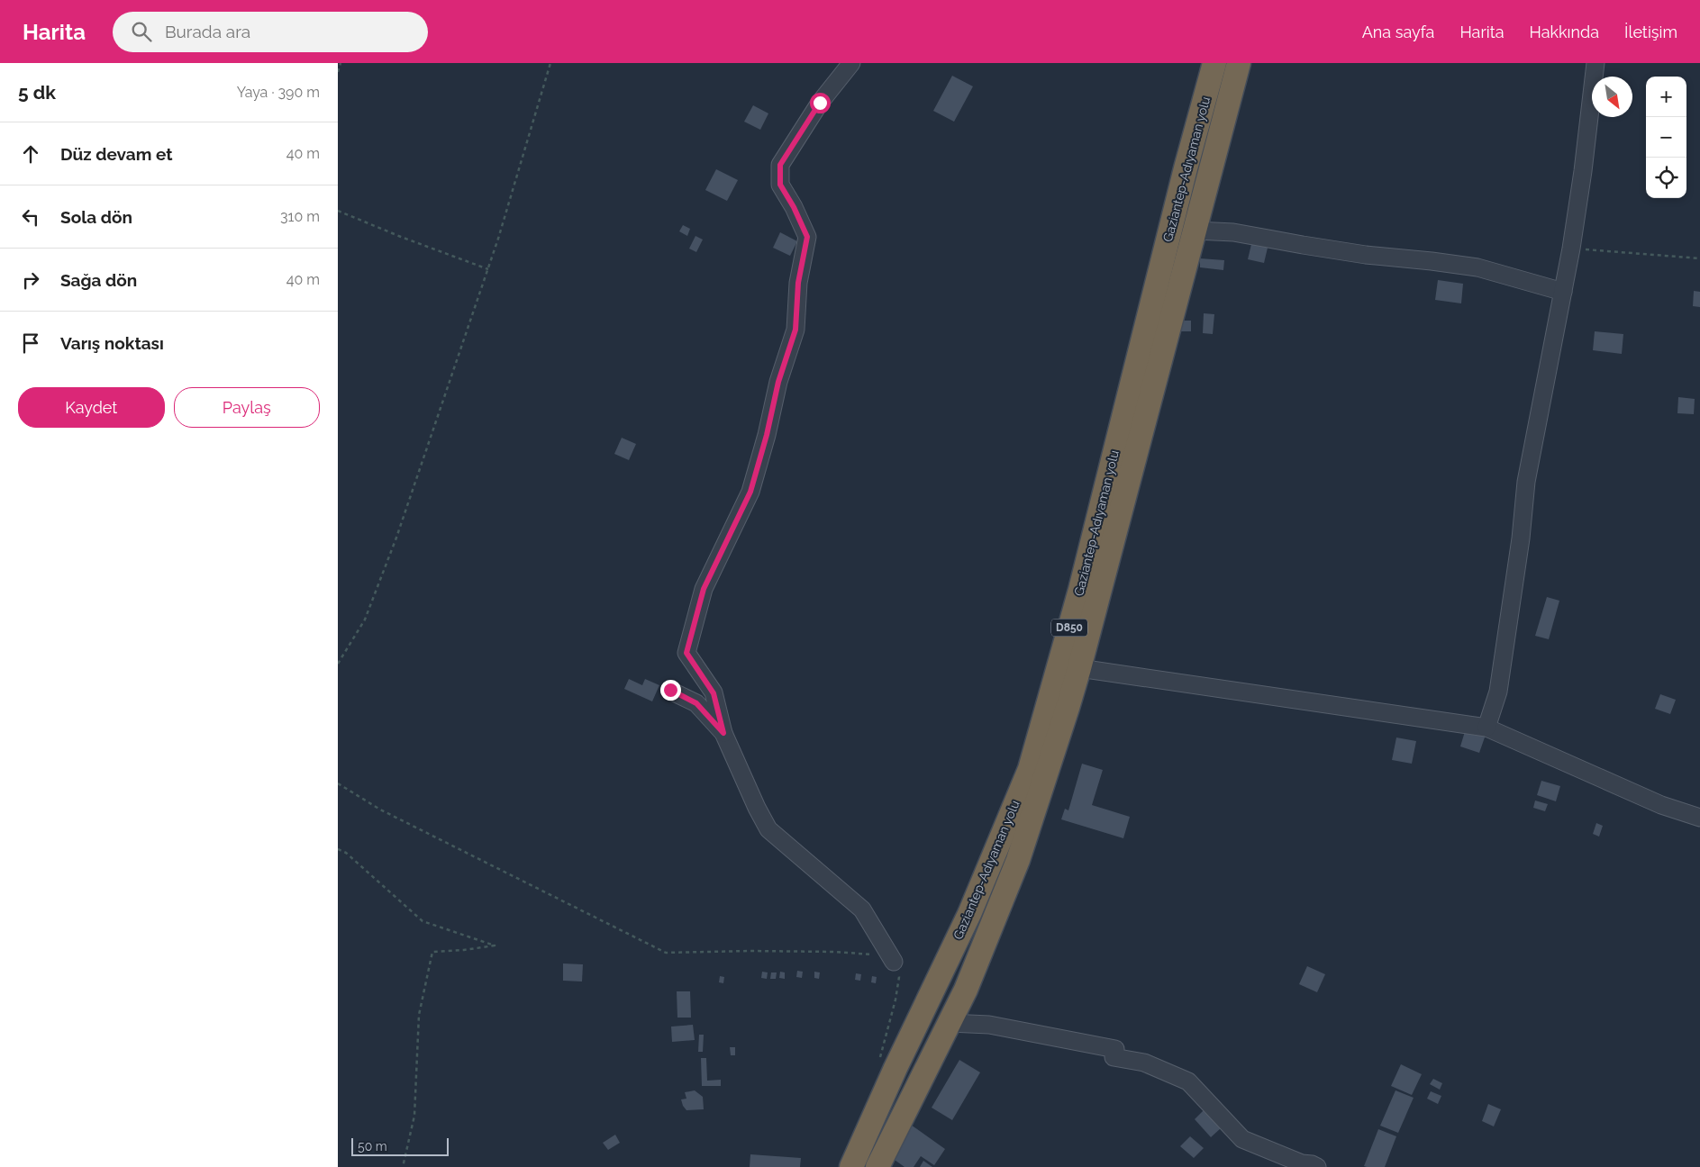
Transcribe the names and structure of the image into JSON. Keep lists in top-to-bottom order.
{
  "streets": {
    "highway": ["Gaziantep-Adıyaman yolu", "D850"]
  },
  "scale_bar": "50 m",
  "north": "bottom right",
  "page": {
    "header": "Harita",
    "search": "Burada ara",
    "nav": [
      "Ana sayfa",
      "Harita",
      "Hakkında",
      "İletişim"
    ],
    "heading": ["5 dk", "Yaya · 390 m"],
    "map_buttons": ["+", "−"],
    "list": [
      ["Düz devam et", "40 m"],
      ["Sola dön", "310 m"],
      ["Sağa dön", "40 m"],
      "Varış noktası"
    ],
    "buttons": ["Kaydet", "Paylaş"],
    "scale": "50 m"
  }
}
